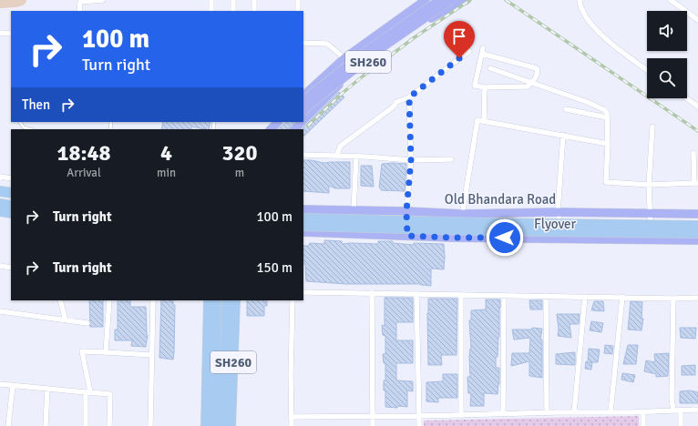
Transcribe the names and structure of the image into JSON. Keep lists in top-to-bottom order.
{
  "streets": {
    "highway": ["SH260", "Flyover"],
    "main road": ["Old Bhandara Road"]
  },
  "page": {
    "turn": ["100 m", "Turn right"],
    "then": "Then",
    "eta": [
      "18:48",
      "Arrival",
      "4",
      "min",
      "320",
      "m"
    ],
    "list": [
      {
        "name": "Turn right",
        "value": "100 m"
      },
      {
        "name": "Turn right",
        "value": "150 m"
      }
    ]
  }
}
